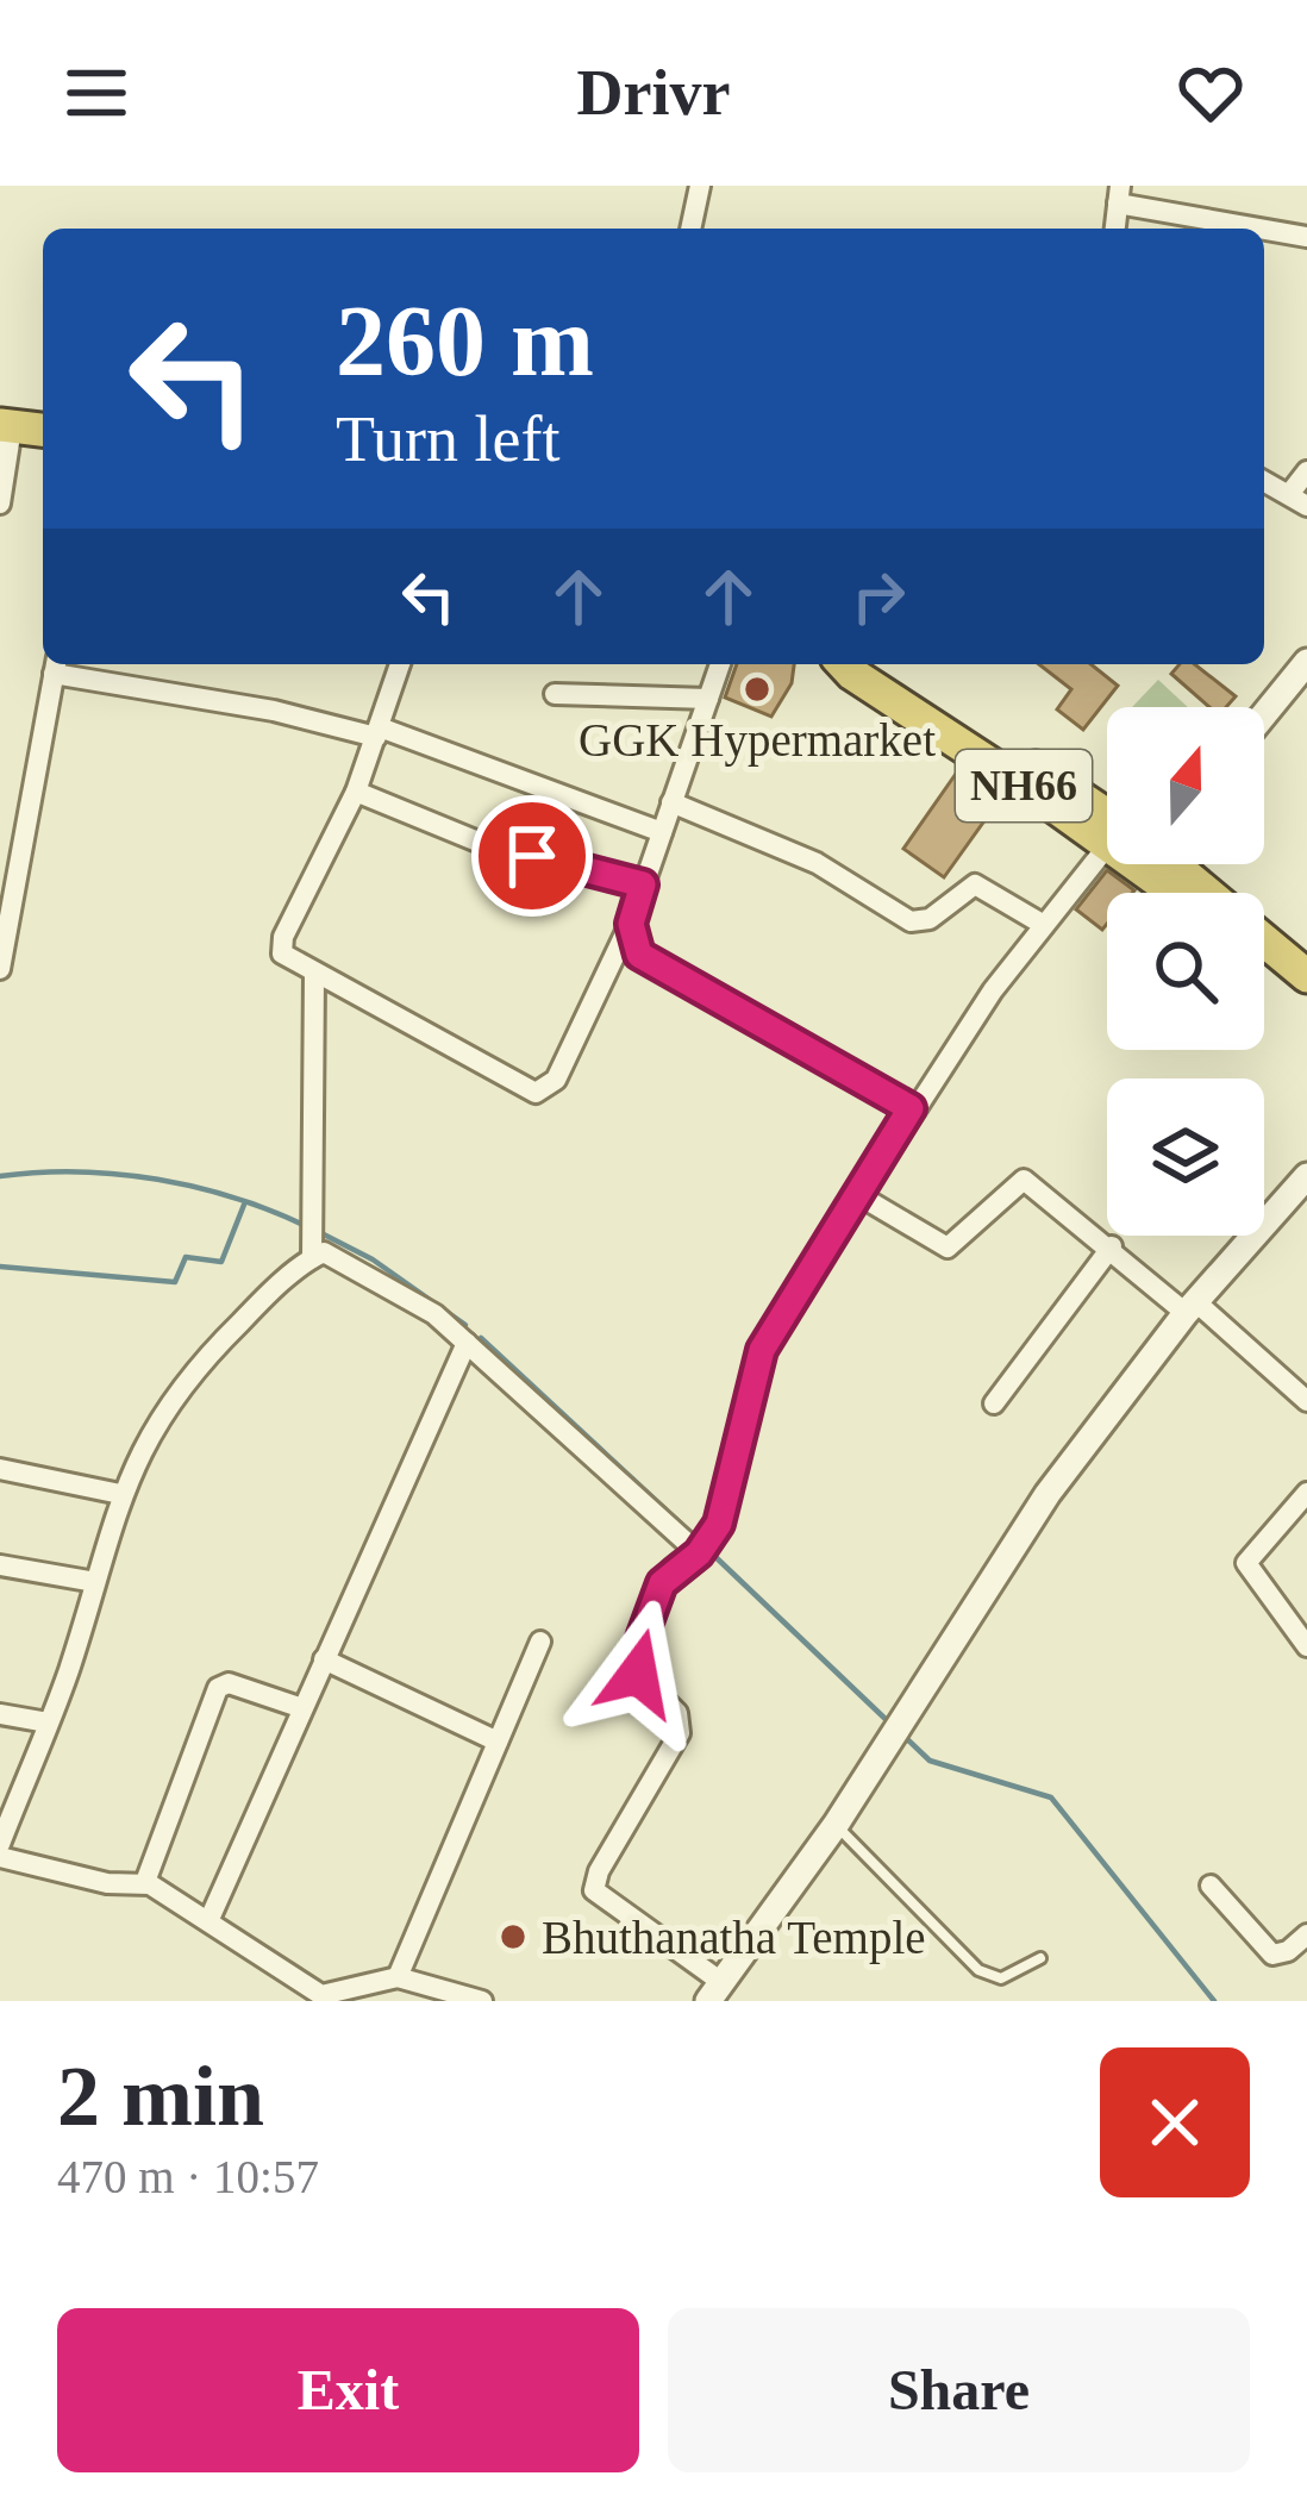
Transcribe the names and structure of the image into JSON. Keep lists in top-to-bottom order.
{
  "streets": {
    "highway": ["NH66"]
  },
  "places": ["GGK Hypermarket", "Bhuthanatha Temple"],
  "north": "top",
  "page": {
    "header": "Drivr",
    "turn": ["260 m", "Turn left"],
    "heading": ["2 min", "470 m · 10:57"],
    "buttons": ["Exit", "Share"]
  }
}
